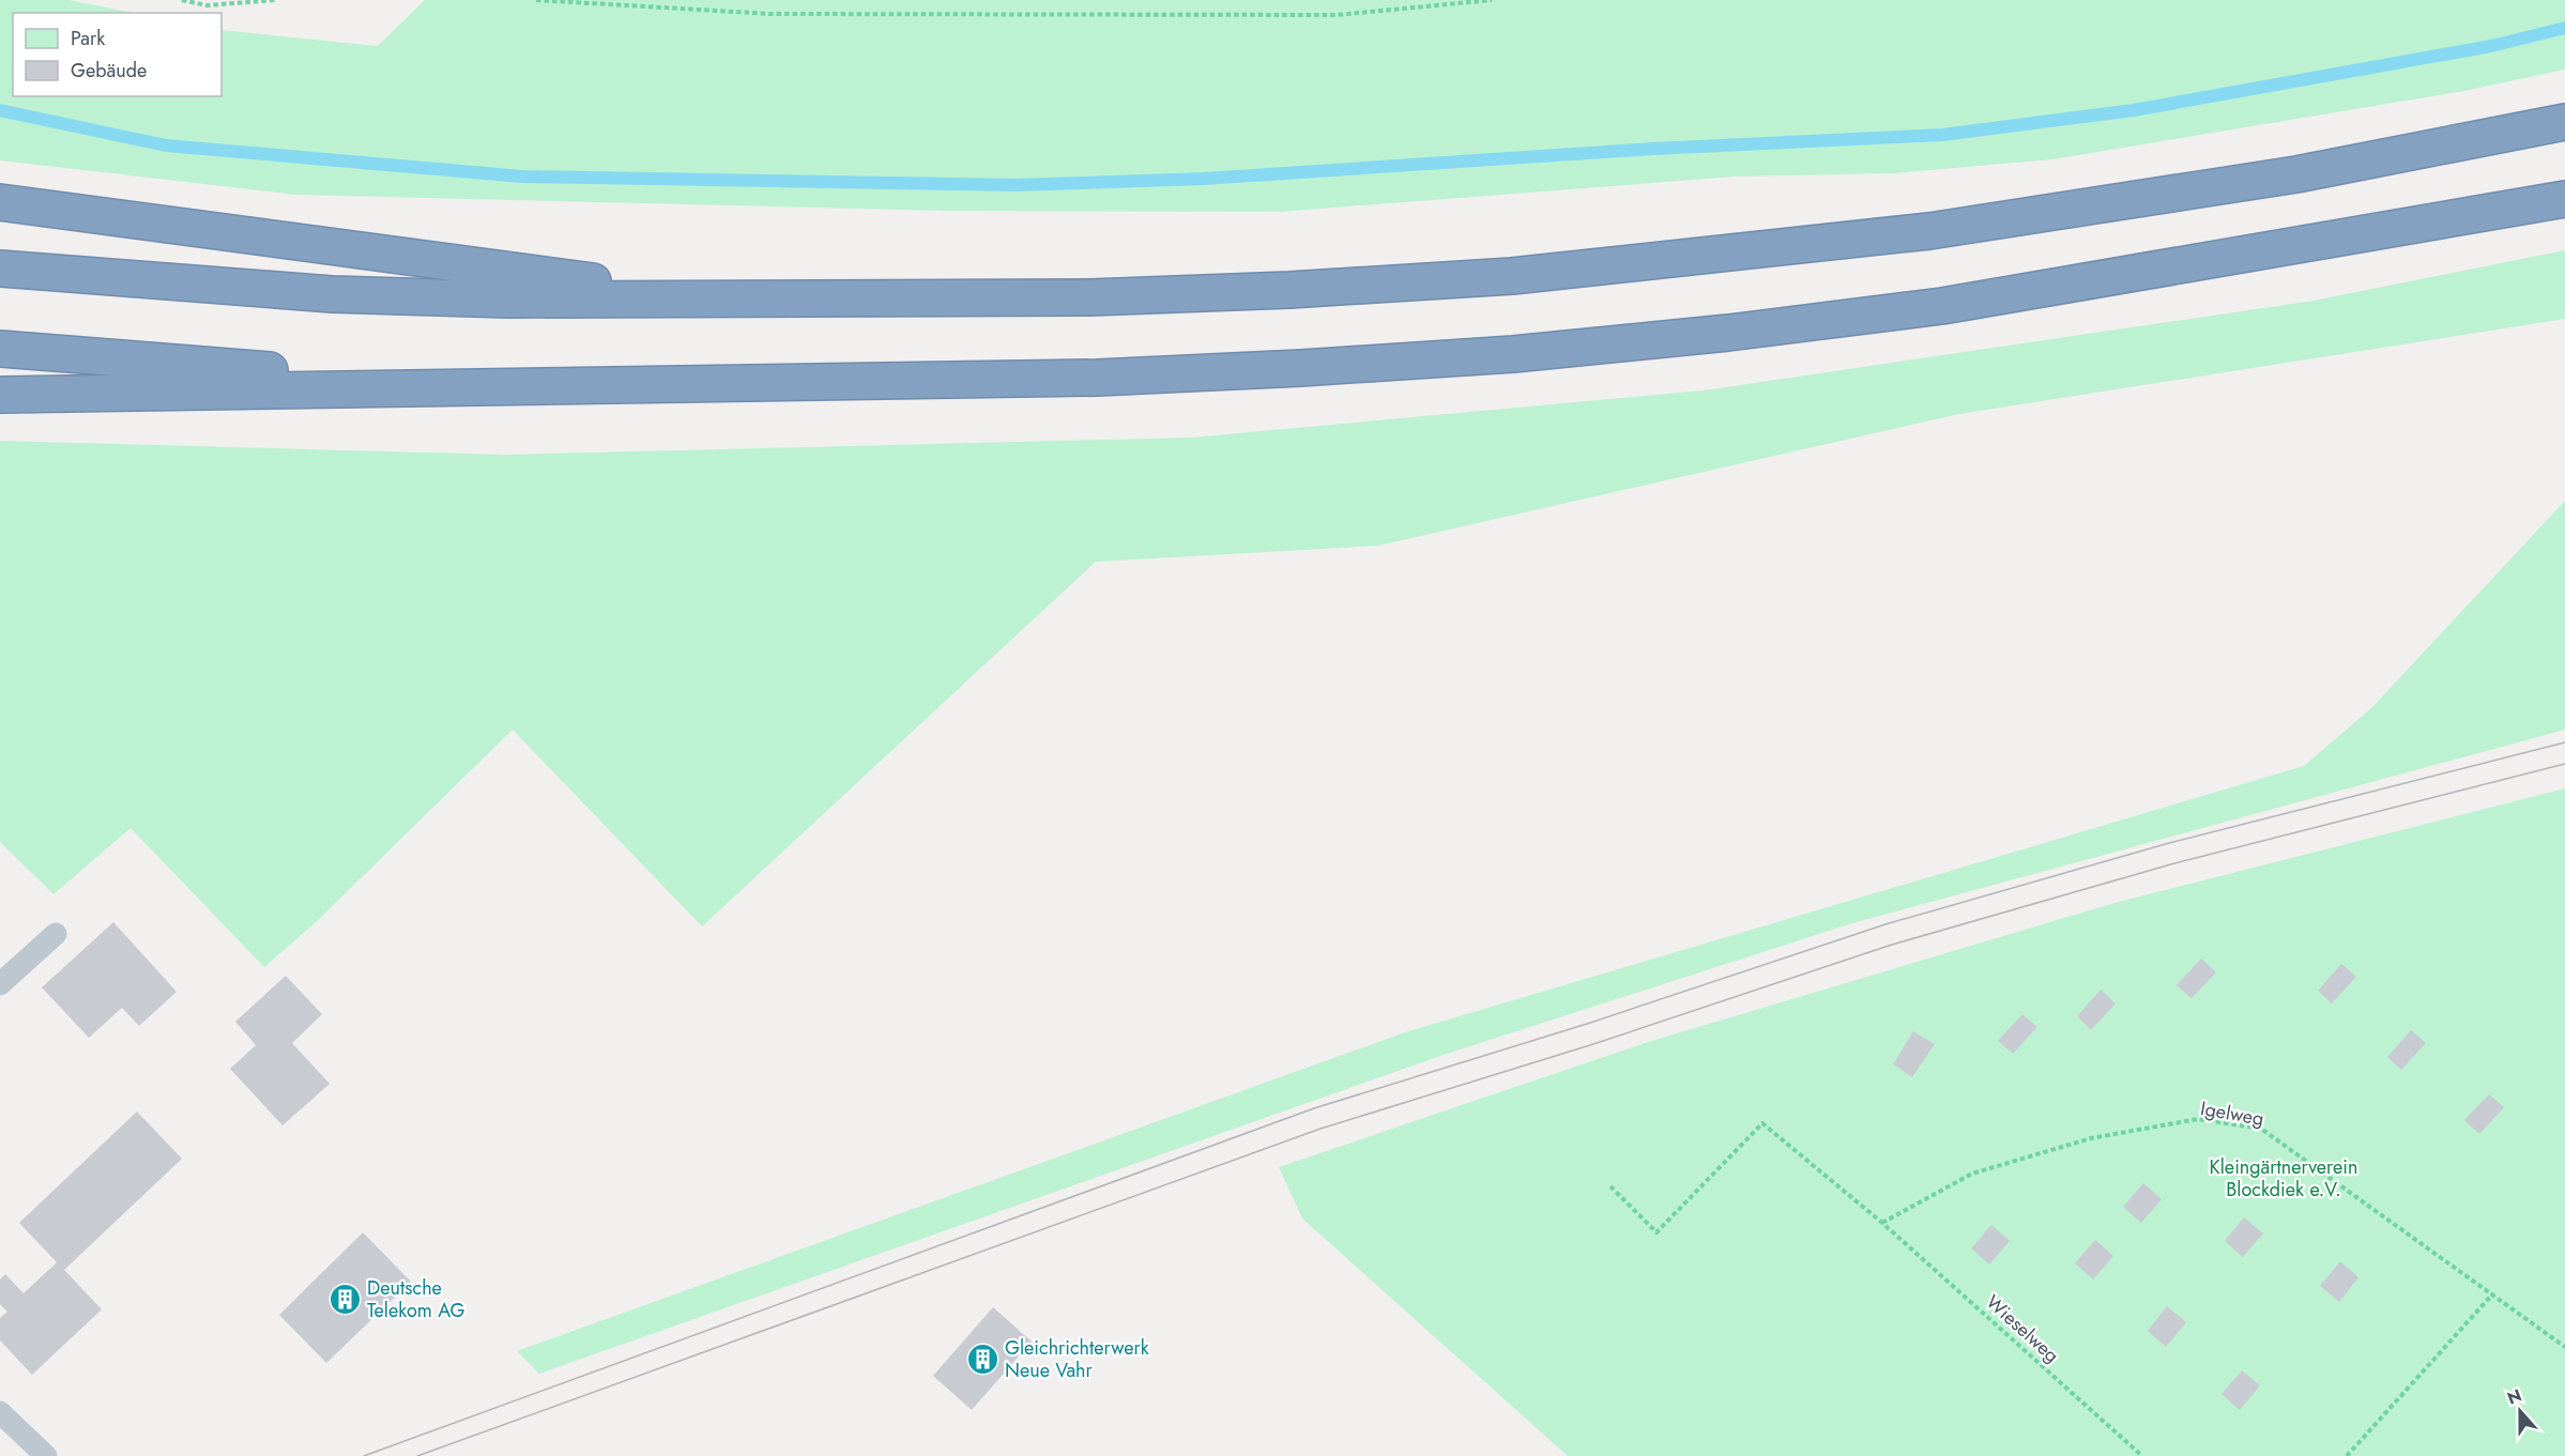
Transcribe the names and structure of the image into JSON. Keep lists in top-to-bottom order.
{
  "streets": {
    "path": ["Igelweg", "Wieselweg"]
  },
  "crossings": [
    ["Igelweg", "Wieselweg"]
  ],
  "parks": ["Kleingärtnerverein Blockdiek e.V."],
  "places": {
    "building": ["Deutsche Telekom AG", "Gleichrichterwerk Neue Vahr"]
  },
  "legend": ["Park", "Gebäude"],
  "north": "top"
}
